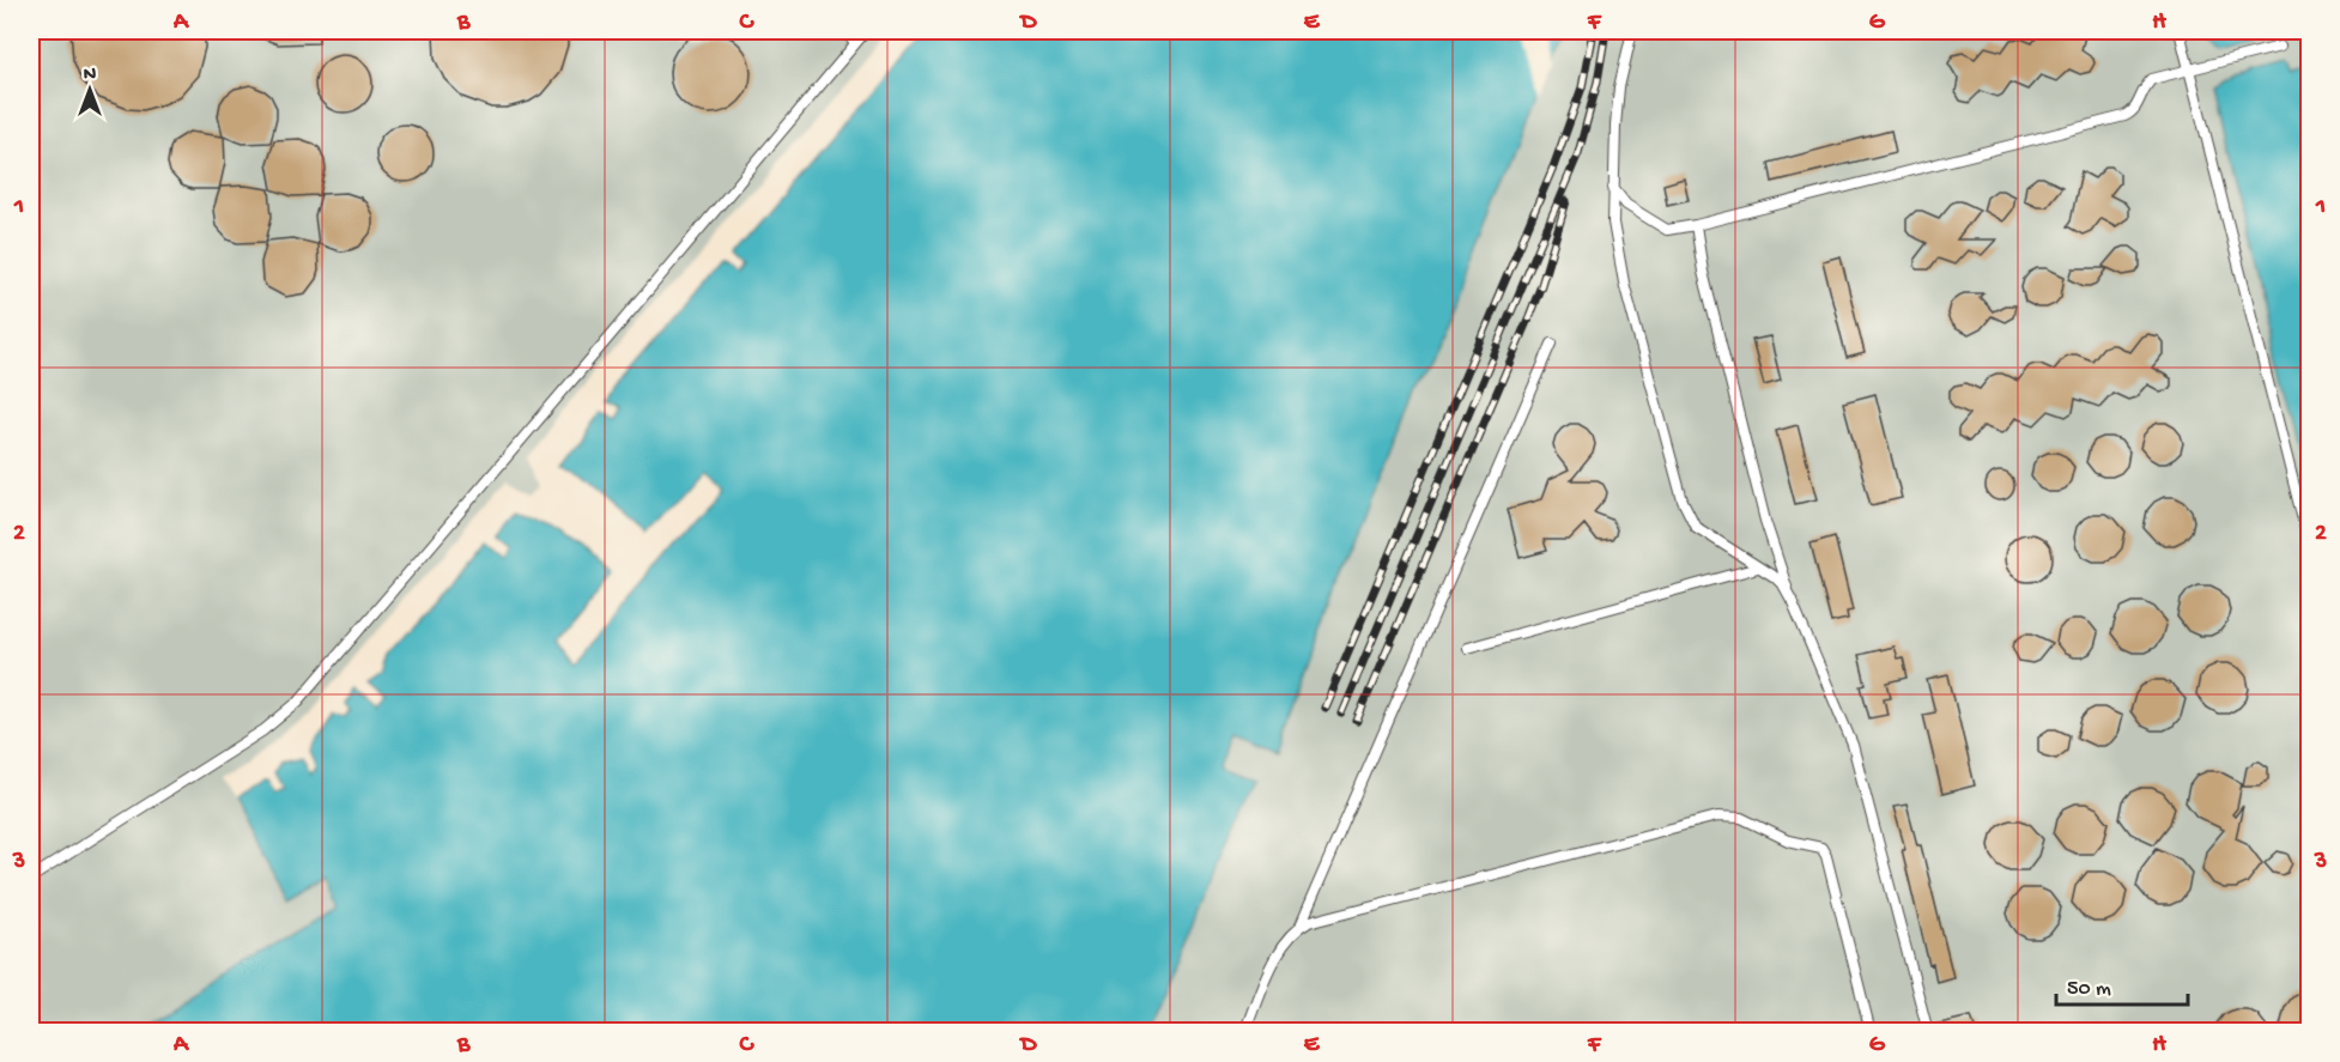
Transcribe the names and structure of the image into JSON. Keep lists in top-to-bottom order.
{
  "scale_bar": "50 m",
  "north": "top",
  "grid": {
    "columns": [
      "A",
      "B",
      "C",
      "D",
      "E",
      "F",
      "G",
      "H"
    ],
    "rows": ["1", "2", "3"]
  }
}
